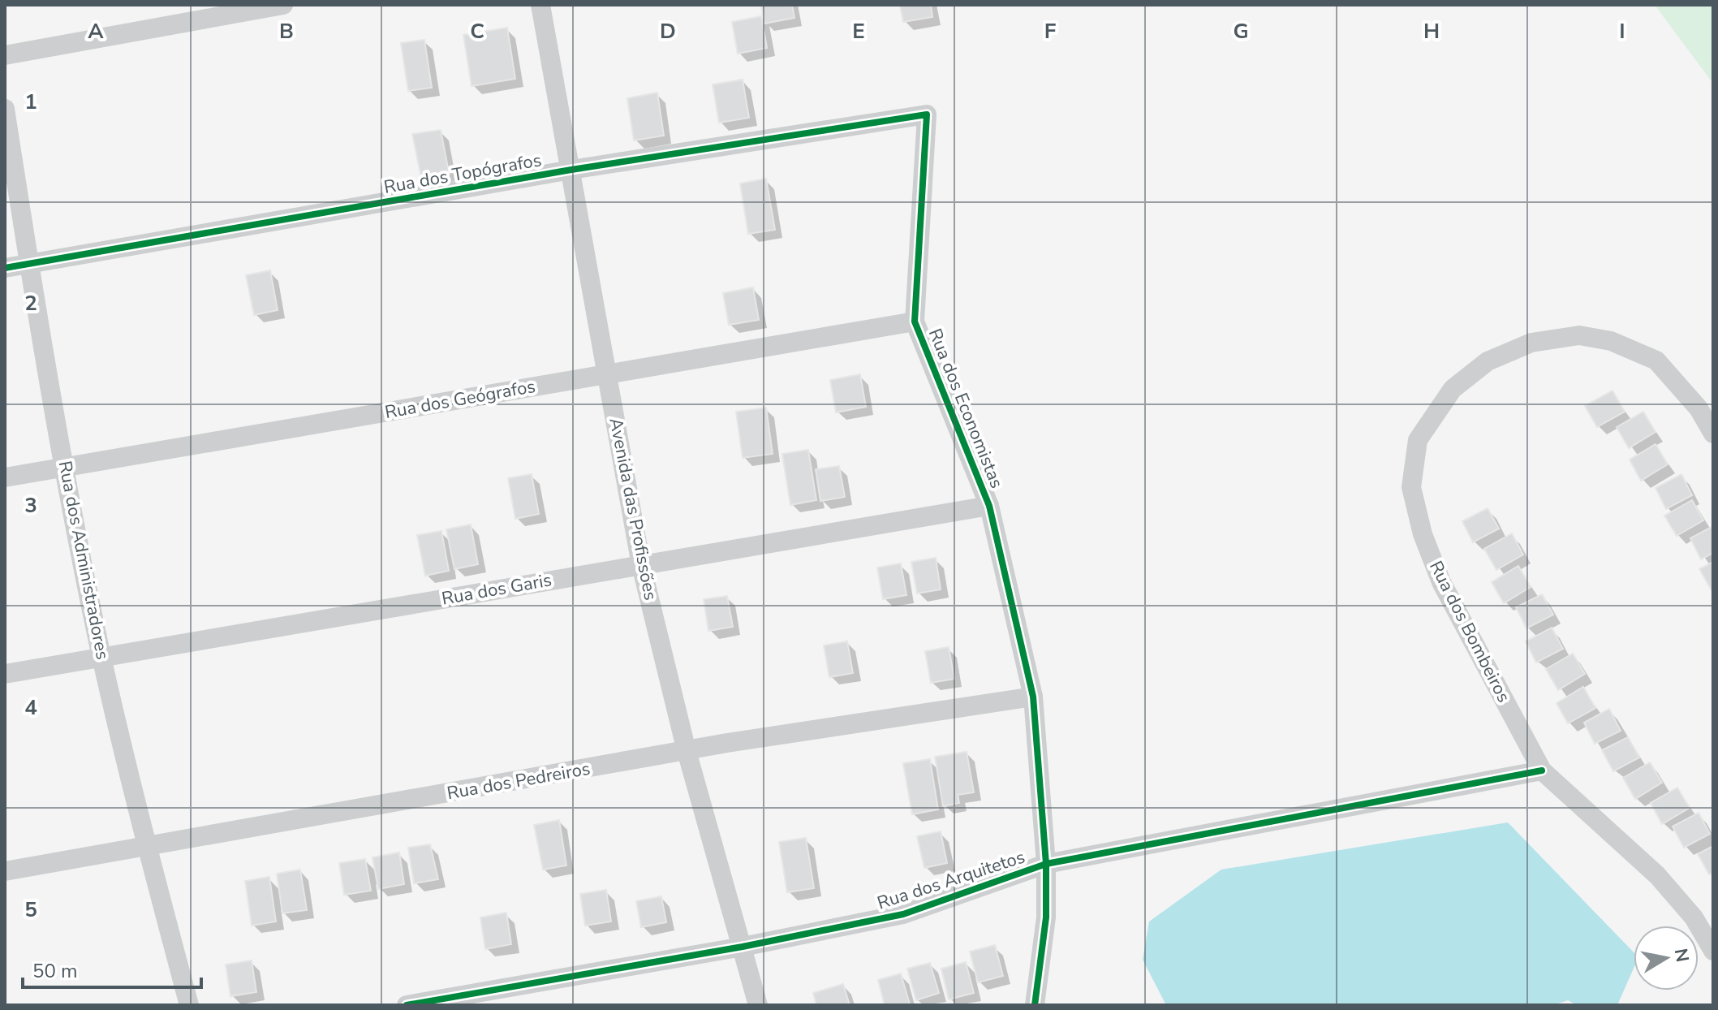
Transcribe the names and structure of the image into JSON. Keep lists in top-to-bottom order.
{
  "streets": {
    "street": [
      "Rua dos Topógrafos",
      "Rua dos Geógrafos",
      "Rua dos Economistas",
      "Avenida das Profissões",
      "Rua dos Administradores",
      "Rua dos Garis",
      "Rua dos Bombeiros",
      "Rua dos Pedreiros",
      "Rua dos Arquitetos"
    ]
  },
  "crossings": [
    ["Rua dos Topógrafos", "Rua dos Economistas"],
    ["Rua dos Topógrafos", "Avenida das Profissões"],
    ["Rua dos Topógrafos", "Rua dos Administradores"],
    ["Rua dos Geógrafos", "Rua dos Economistas"],
    ["Rua dos Geógrafos", "Avenida das Profissões"],
    ["Rua dos Geógrafos", "Rua dos Administradores"],
    ["Rua dos Economistas", "Rua dos Garis"],
    ["Rua dos Economistas", "Rua dos Pedreiros"],
    ["Rua dos Economistas", "Rua dos Arquitetos"],
    ["Avenida das Profissões", "Rua dos Garis"],
    ["Avenida das Profissões", "Rua dos Pedreiros"],
    ["Avenida das Profissões", "Rua dos Arquitetos"],
    ["Rua dos Administradores", "Rua dos Garis"],
    ["Rua dos Administradores", "Rua dos Pedreiros"],
    ["Rua dos Bombeiros", "Rua dos Arquitetos"]
  ],
  "scale_bar": "50 m",
  "north": "right",
  "grid": {
    "columns": [
      "A",
      "B",
      "C",
      "D",
      "E",
      "F",
      "G",
      "H",
      "I"
    ],
    "rows": [
      "1",
      "2",
      "3",
      "4",
      "5"
    ]
  }
}
